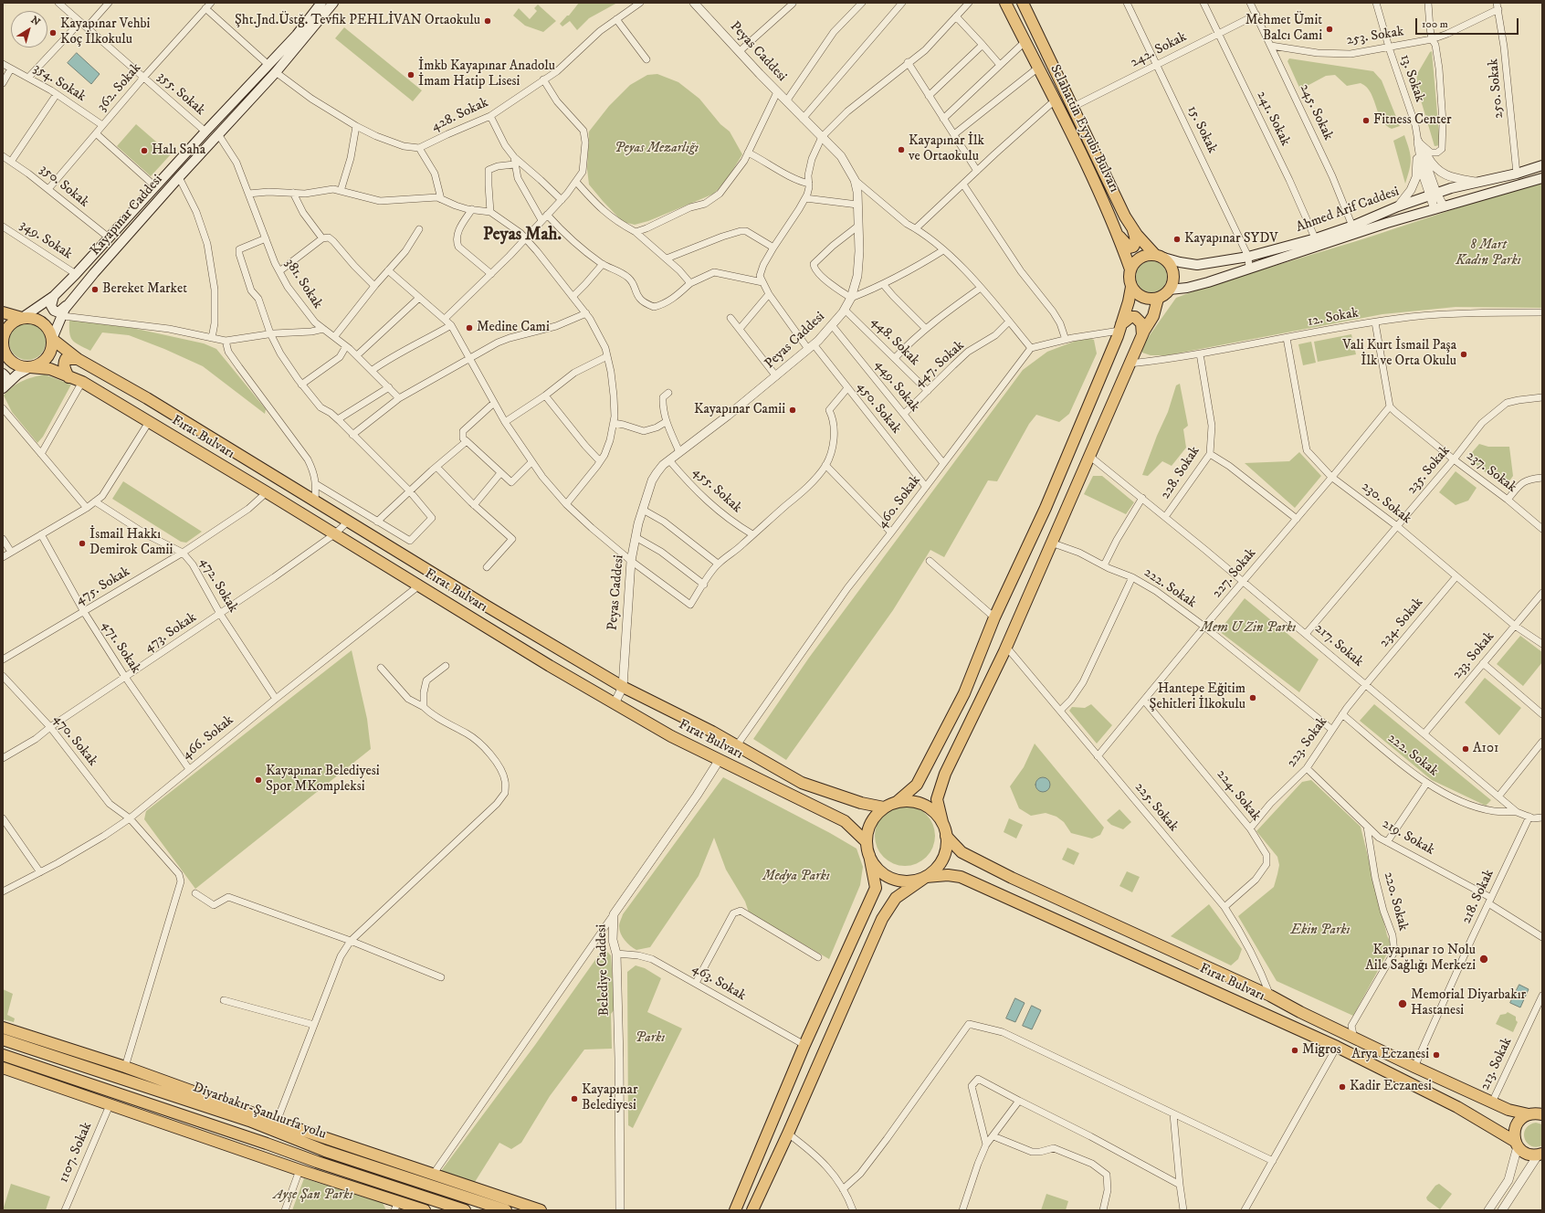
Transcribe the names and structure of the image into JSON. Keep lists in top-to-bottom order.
{
  "streets": {
    "main road": [
      "Selahattin Eyyubi Bulvarı",
      "Ahmed Arif Caddesi",
      "Kayapınar Caddesi",
      "Fırat Bulvarı",
      "Diyarbakır-Şanlıurfa yolu"
    ],
    "street": [
      "253. Sokak",
      "242. Sokak",
      "Peyas Caddesi",
      "13. Sokak",
      "354. Sokak",
      "362. Sokak",
      "250. Sokak",
      "355. Sokak",
      "245. Sokak",
      "428. Sokak",
      "241. Sokak",
      "15. Sokak",
      "350. Sokak",
      "349. Sokak",
      "381. Sokak",
      "12. Sokak",
      "448. Sokak",
      "447. Sokak",
      "449. Sokak",
      "450. Sokak",
      "235. Sokak",
      "237. Sokak",
      "228. Sokak",
      "455. Sokak",
      "460. Sokak",
      "230. Sokak",
      "227. Sokak",
      "472. Sokak",
      "475. Sokak",
      "222. Sokak",
      "234. Sokak",
      "473. Sokak",
      "217. Sokak",
      "471. Sokak",
      "233. Sokak",
      "466. Sokak",
      "470. Sokak",
      "223. Sokak",
      "224. Sokak",
      "225. Sokak",
      "219. Sokak",
      "218. Sokak",
      "220. Sokak",
      "Belediye Caddesi",
      "463. Sokak",
      "213. Sokak",
      "1107. Sokak"
    ]
  },
  "crossings": [
    ["253. Sokak", "13. Sokak"],
    ["253. Sokak", "250. Sokak"],
    ["253. Sokak", "245. Sokak"],
    ["242. Sokak", "245. Sokak"],
    ["242. Sokak", "241. Sokak"],
    ["242. Sokak", "Selahattin Eyyubi Bulvarı"],
    ["242. Sokak", "15. Sokak"],
    ["Peyas Caddesi", "448. Sokak"],
    ["Peyas Caddesi", "449. Sokak"],
    ["Peyas Caddesi", "450. Sokak"],
    ["Peyas Caddesi", "Fırat Bulvarı"],
    ["Peyas Caddesi", "455. Sokak"],
    ["354. Sokak", "362. Sokak"],
    ["362. Sokak", "355. Sokak"],
    ["362. Sokak", "350. Sokak"],
    ["250. Sokak", "Ahmed Arif Caddesi"],
    ["355. Sokak", "Kayapınar Caddesi"],
    ["245. Sokak", "Ahmed Arif Caddesi"],
    ["241. Sokak", "Ahmed Arif Caddesi"],
    ["Selahattin Eyyubi Bulvarı", "Ahmed Arif Caddesi"],
    ["15. Sokak", "Ahmed Arif Caddesi"],
    ["350. Sokak", "Kayapınar Caddesi"],
    ["Kayapınar Caddesi", "349. Sokak"],
    ["Kayapınar Caddesi", "381. Sokak"],
    ["Kayapınar Caddesi", "Fırat Bulvarı"],
    ["12. Sokak", "228. Sokak"],
    ["12. Sokak", "230. Sokak"],
    ["448. Sokak", "447. Sokak"],
    ["447. Sokak", "449. Sokak"],
    ["449. Sokak", "460. Sokak"],
    ["450. Sokak", "460. Sokak"],
    ["Fırat Bulvarı", "460. Sokak"],
    ["Fırat Bulvarı", "475. Sokak"],
    ["Fırat Bulvarı", "473. Sokak"],
    ["Fırat Bulvarı", "466. Sokak"],
    ["Fırat Bulvarı", "225. Sokak"],
    ["Fırat Bulvarı", "218. Sokak"],
    ["Fırat Bulvarı", "220. Sokak"],
    ["Fırat Bulvarı", "Belediye Caddesi"],
    ["Fırat Bulvarı", "213. Sokak"],
    ["235. Sokak", "237. Sokak"],
    ["235. Sokak", "230. Sokak"],
    ["235. Sokak", "217. Sokak"],
    ["237. Sokak", "227. Sokak"],
    ["228. Sokak", "217. Sokak"],
    ["230. Sokak", "227. Sokak"],
    ["230. Sokak", "234. Sokak"],
    ["230. Sokak", "233. Sokak"],
    ["227. Sokak", "222. Sokak"],
    ["227. Sokak", "217. Sokak"],
    ["227. Sokak", "224. Sokak"],
    ["227. Sokak", "225. Sokak"],
    ["472. Sokak", "475. Sokak"],
    ["472. Sokak", "473. Sokak"],
    ["472. Sokak", "466. Sokak"],
    ["475. Sokak", "471. Sokak"],
    ["222. Sokak", "217. Sokak"],
    ["222. Sokak", "223. Sokak"],
    ["234. Sokak", "217. Sokak"],
    ["234. Sokak", "223. Sokak"],
    ["473. Sokak", "471. Sokak"],
    ["473. Sokak", "470. Sokak"],
    ["217. Sokak", "233. Sokak"],
    ["217. Sokak", "223. Sokak"],
    ["217. Sokak", "218. Sokak"],
    ["471. Sokak", "466. Sokak"],
    ["466. Sokak", "470. Sokak"],
    ["223. Sokak", "224. Sokak"],
    ["223. Sokak", "219. Sokak"],
    ["224. Sokak", "225. Sokak"],
    ["219. Sokak", "218. Sokak"],
    ["219. Sokak", "220. Sokak"],
    ["Belediye Caddesi", "463. Sokak"]
  ],
  "districts": ["Peyas Mah."],
  "parks": [
    "Peyas Mezarlığı",
    "8 Mart Kadın Parkı",
    "Mem U Zin Parkı",
    "Medya Parkı",
    "Ekin Parkı",
    "Parkı",
    "Ayşe Şan Parkı"
  ],
  "places": [
    "Şht.Jnd.Üstğ. Tevfik PEHLİVAN Ortaokulu",
    "Mehmet Ümit Balcı Cami",
    "Kayapınar Vehbi Koç İlkokulu",
    "İmkb Kayapınar Anadolu İmam Hatip Lisesi",
    "Fitness Center",
    "Kayapınar İlk ve Ortaokulu",
    "Halı Saha",
    "Kayapınar SYDV",
    "Bereket Market",
    "Medine Cami",
    "Vali Kurt İsmail Paşa İlk ve Orta Okulu",
    "Kayapınar Camii",
    "İsmail Hakkı Demirok Camii",
    "Hantepe Eğitim Şehitleri İlkokulu",
    "A101",
    "Kayapınar Belediyesi Spor MKompleksi",
    "Kayapınar 10 Nolu Aile Sağlığı Merkezi",
    "Memorial Diyarbakır Hastanesi",
    "Migros",
    "Arya Eczanesi",
    "Kadir Eczanesi",
    "Kayapınar Belediyesi"
  ],
  "scale_bar": "100 m",
  "north": "top right"
}
